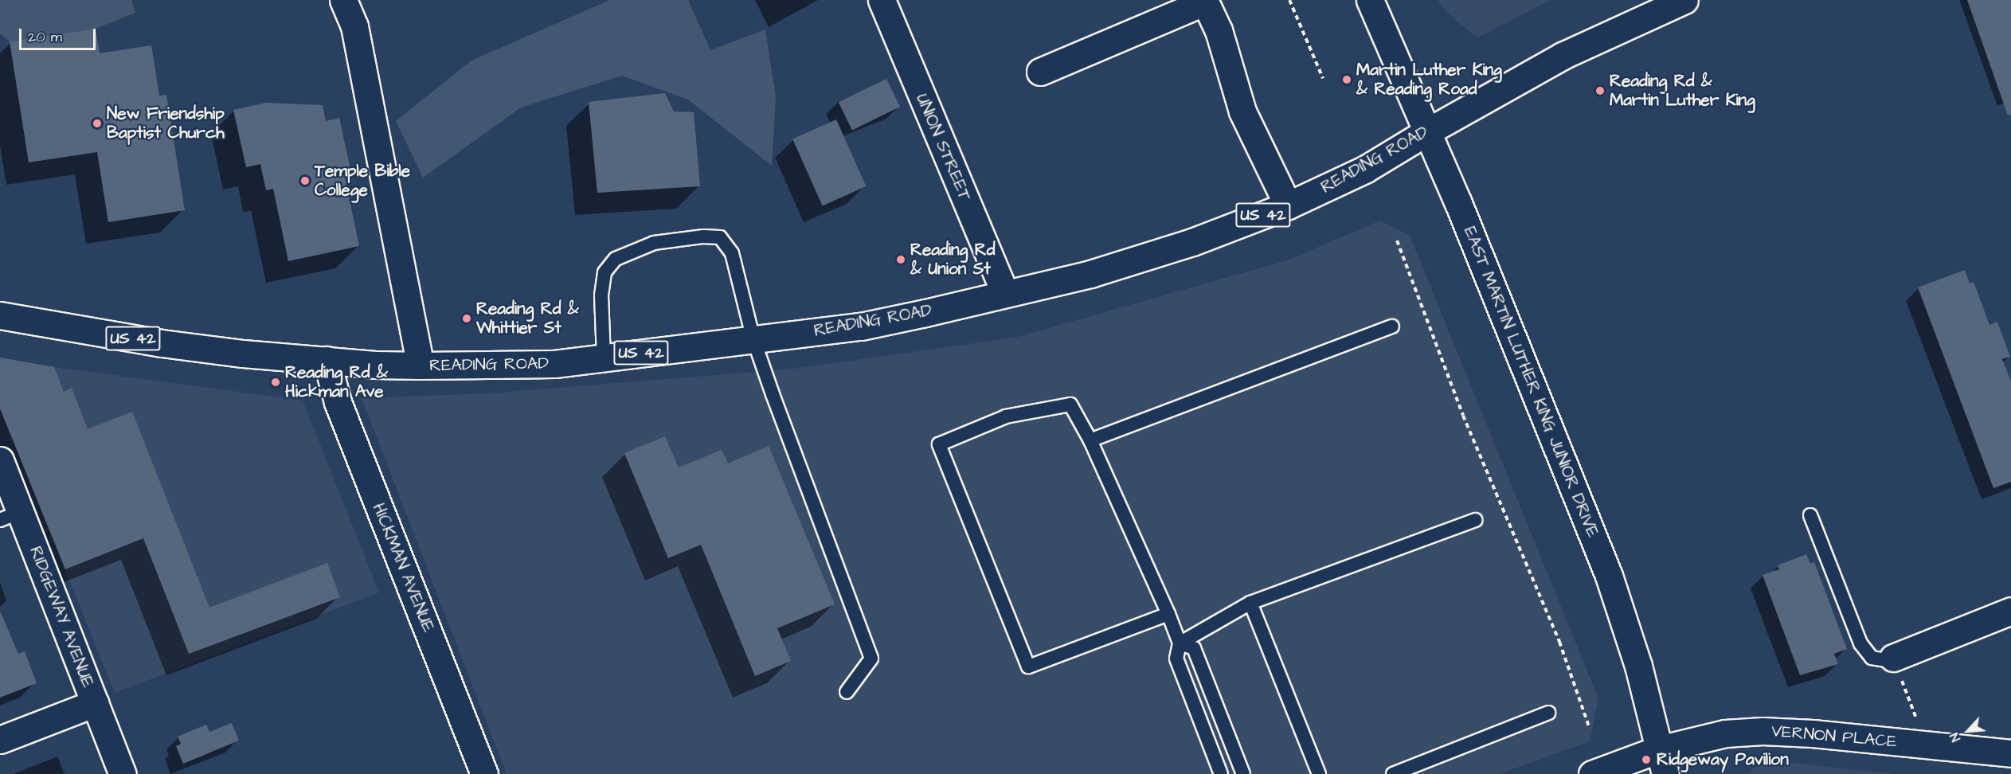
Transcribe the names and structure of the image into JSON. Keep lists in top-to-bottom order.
{
  "streets": {
    "main road": [
      "UNION STREET",
      "READING ROAD",
      "US 42",
      "EAST MARTIN LUTHER KING JUNIOR DRIVE",
      "HICKMAN AVENUE",
      "RIDGEWAY AVENUE",
      "VERNON PLACE"
    ]
  },
  "crossings": [
    ["UNION STREET", "READING ROAD"],
    ["READING ROAD", "EAST MARTIN LUTHER KING JUNIOR DRIVE"],
    ["READING ROAD", "HICKMAN AVENUE"],
    ["EAST MARTIN LUTHER KING JUNIOR DRIVE", "VERNON PLACE"]
  ],
  "places": [
    "Martin Luther King & Reading Road",
    "Reading Rd & Martin Luther King",
    "New Friendship Baptist Church",
    "Temple Bible College",
    "Reading Rd & Union St",
    "Reading Rd & Whittier St",
    "Reading Rd & Hickman Ave",
    "Ridgeway Pavilion"
  ],
  "scale_bar": "20 m",
  "north": "bottom left"
}
